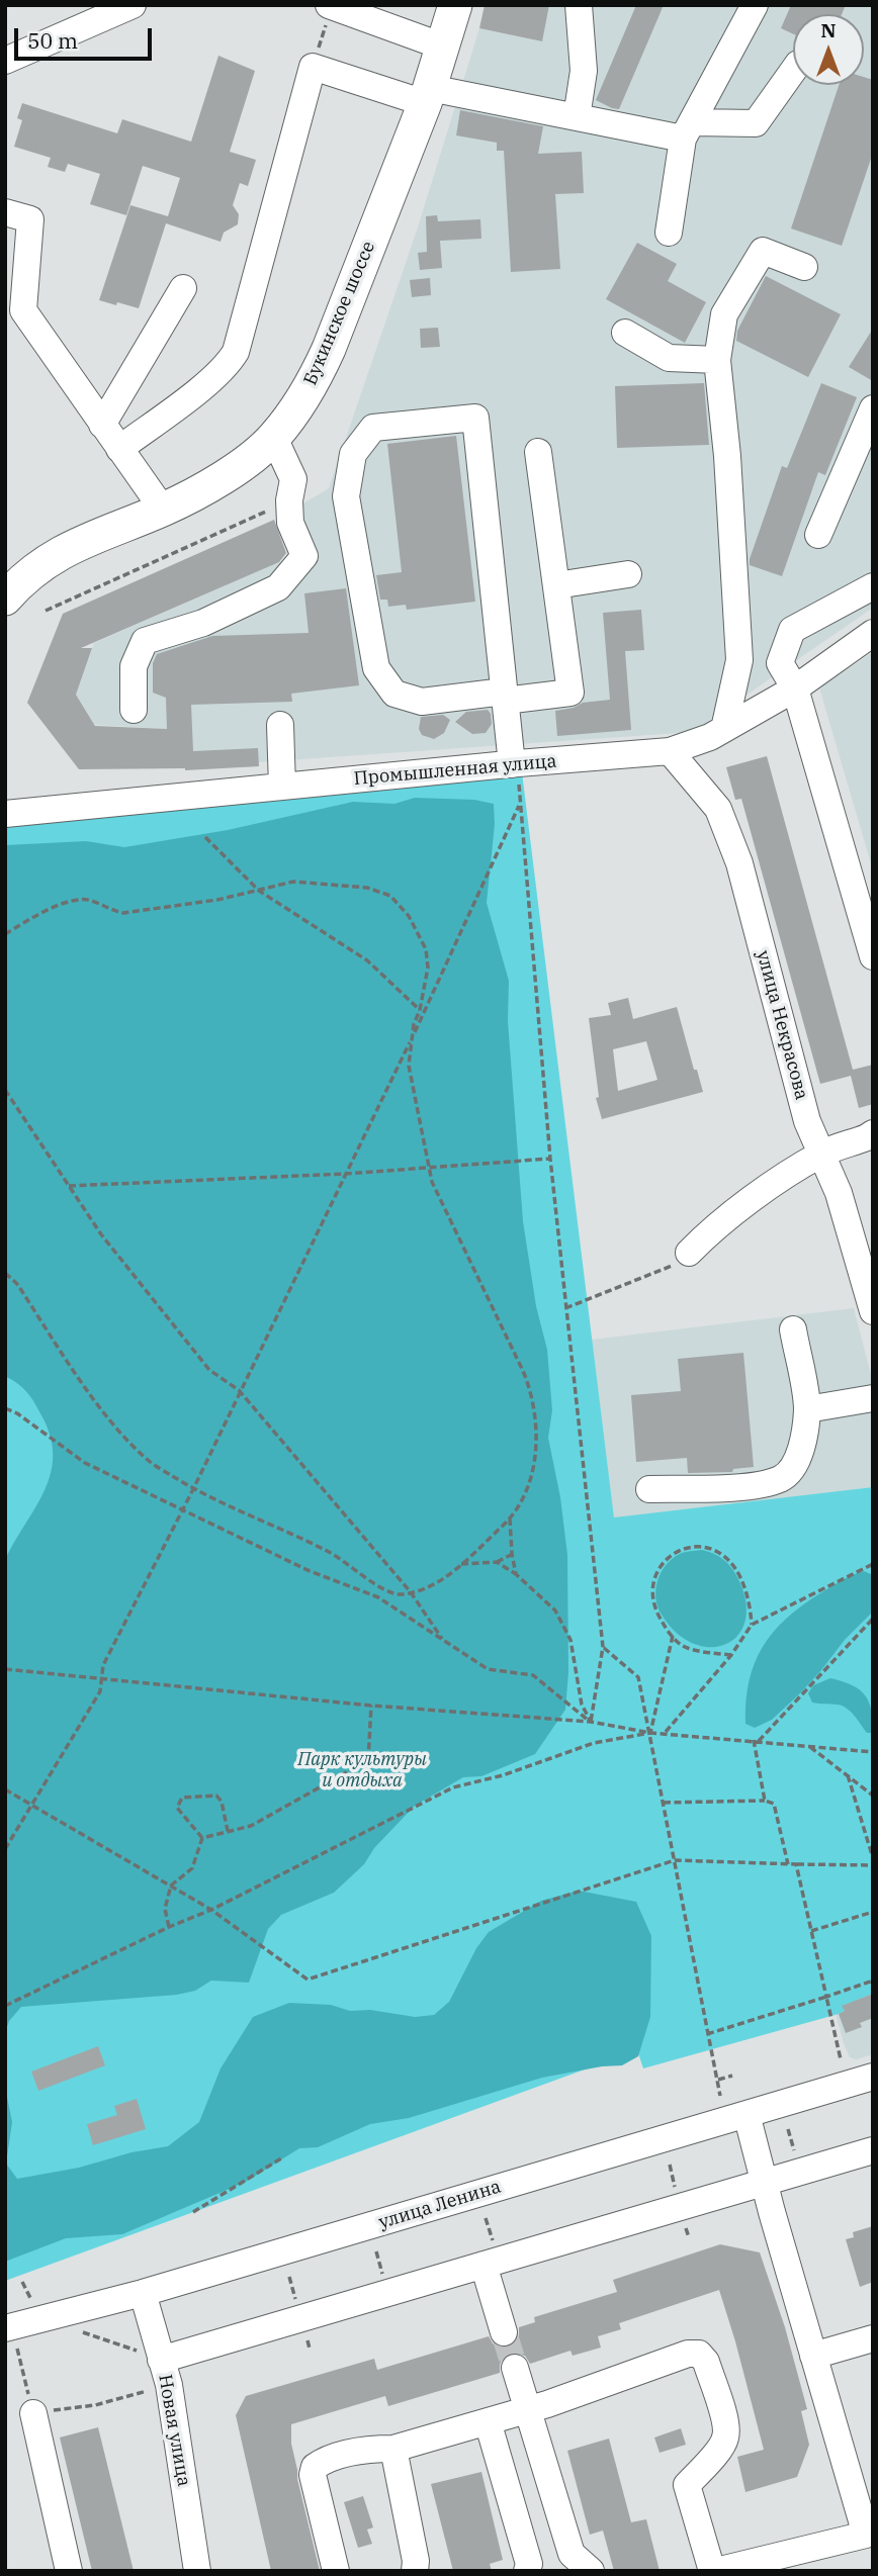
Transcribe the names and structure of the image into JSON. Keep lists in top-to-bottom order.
{
  "streets": {
    "main road": ["Букинское шоссе"],
    "street": [
      "Промышленная улица",
      "улица Некрасова",
      "улица Ленина",
      "Новая улица"
    ]
  },
  "crossings": [
    ["Промышленная улица", "улица Некрасова"],
    ["улица Ленина", "Новая улица"]
  ],
  "parks": ["Парк культуры и отдыха"],
  "scale_bar": "50 m",
  "north": "top"
}
